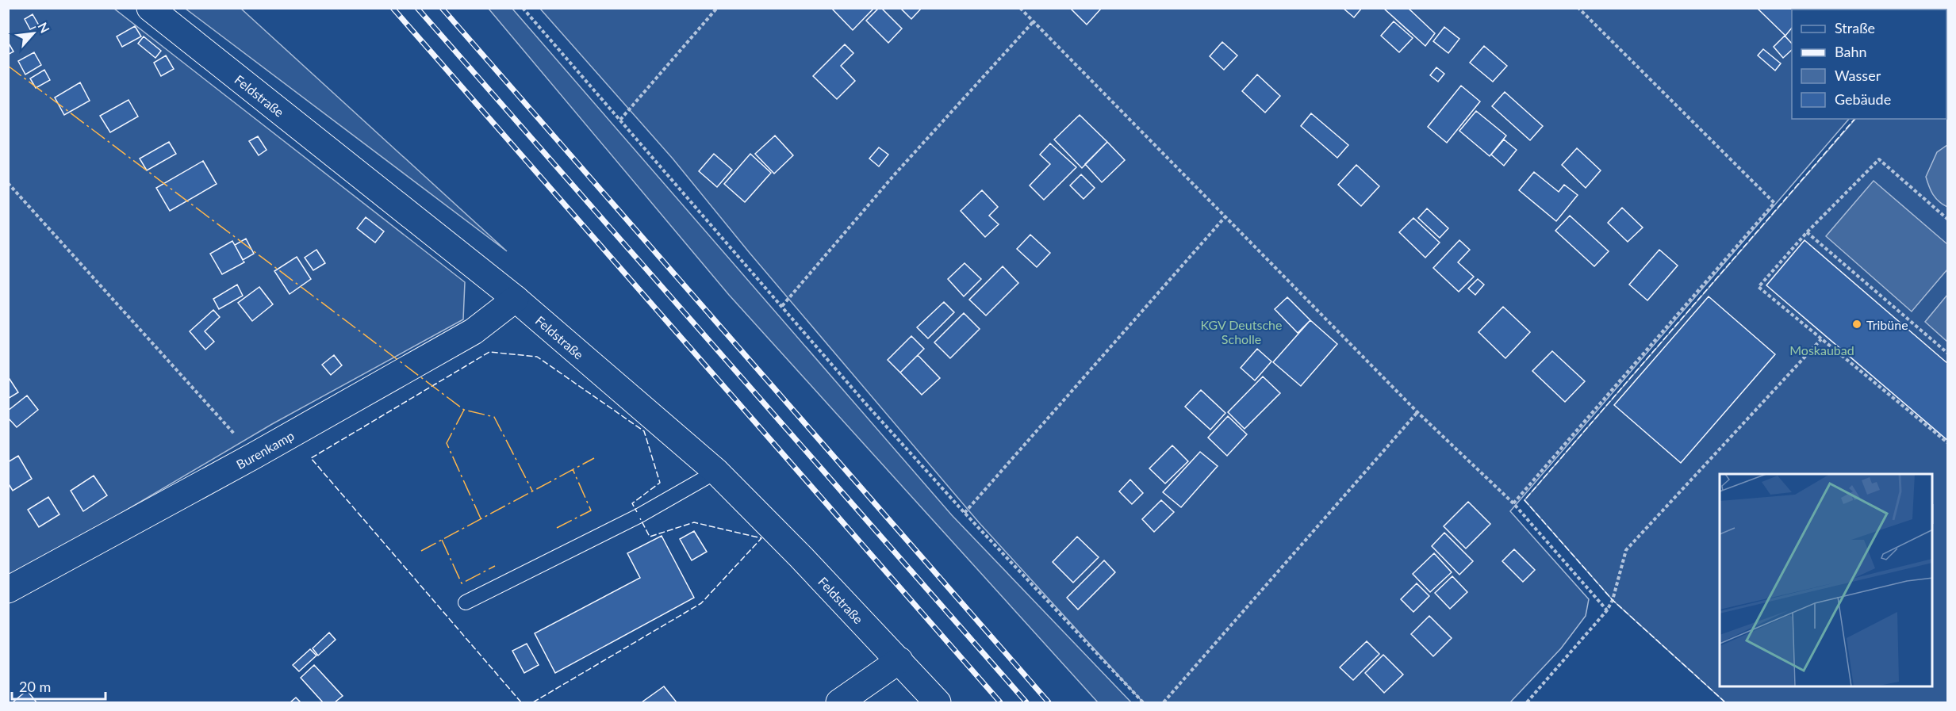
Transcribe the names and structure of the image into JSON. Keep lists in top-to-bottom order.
{
  "streets": {
    "street": ["Feldstraße", "Burenkamp"]
  },
  "crossings": [
    ["Feldstraße", "Burenkamp"]
  ],
  "parks": ["KGV Deutsche Scholle", "Moskaubad"],
  "places": ["Tribüne"],
  "legend": [
    "Straße",
    "Bahn",
    "Wasser",
    "Gebäude"
  ],
  "scale_bar": "20 m",
  "north": "top right"
}
